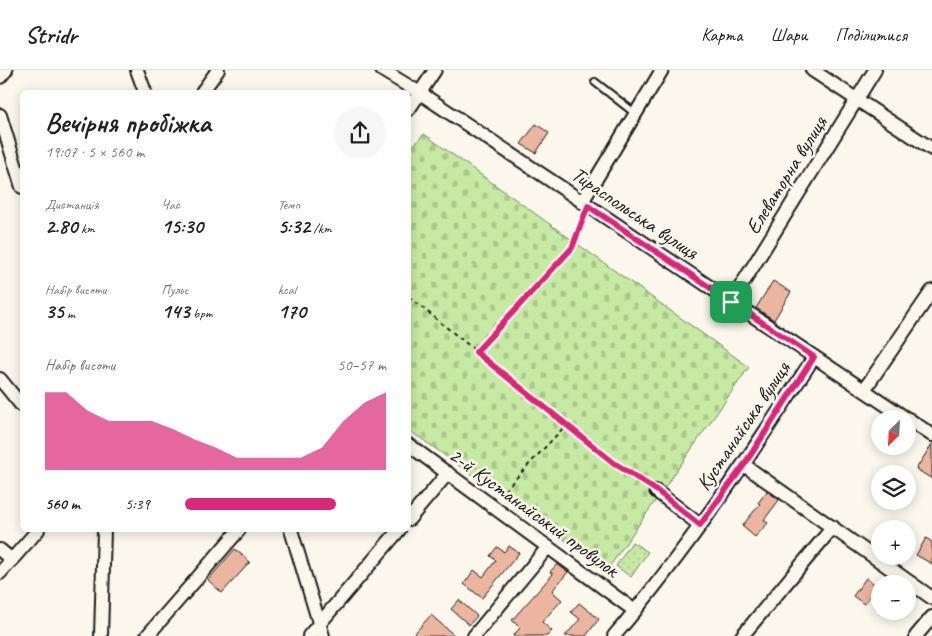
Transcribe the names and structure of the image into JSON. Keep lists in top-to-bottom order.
{
  "streets": {
    "street": [
      "Елеваторна вулиця",
      "Тираспольська вулиця",
      "Кустанайська вулиця",
      "2-й Кустанайський провулок"
    ]
  },
  "crossings": [
    ["Елеваторна вулиця", "Тираспольська вулиця"],
    ["Тираспольська вулиця", "Кустанайська вулиця"],
    ["Кустанайська вулиця", "2-й Кустанайський провулок"]
  ],
  "north": "bottom left",
  "page": {
    "header": "Stridr",
    "nav": ["Карта", "Шари", "Поділитися"],
    "heading": ["Вечірня пробіжка", "19:07 · 5 × 560 m"],
    "stats": [
      ["Дистанція", "2.80 km"],
      ["Час", "15:30"],
      ["Темп", "5:32 /km"],
      ["Набір висоти", "35 m"],
      ["Пульс", "143 bpm"],
      ["kcal", "170"]
    ],
    "chart": ["Набір висоти", "50–57 m"],
    "map_buttons": ["+", "−"],
    "list": [
      {
        "name": "560 m",
        "note": "5:39"
      }
    ]
  }
}
